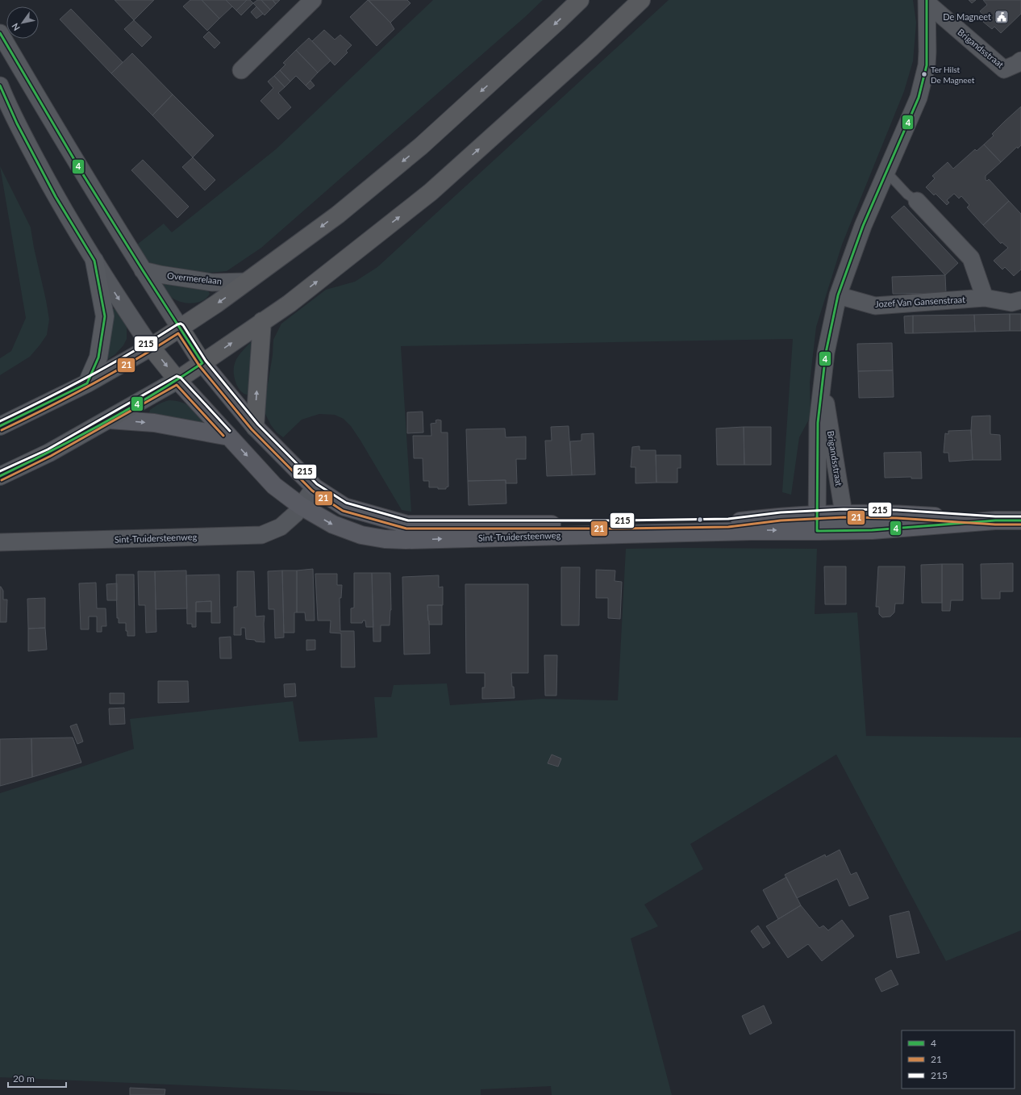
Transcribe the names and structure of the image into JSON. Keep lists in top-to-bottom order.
{
  "streets": {
    "highway": ["Sint-Truidersteenweg"],
    "street": ["Brigandsstraat", "Overmerelaan", "Jozef Van Gansenstraat"]
  },
  "crossings": [
    ["Brigandsstraat", "Jozef Van Gansenstraat"],
    ["Brigandsstraat", "Sint-Truidersteenweg"]
  ],
  "places": {
    "public building": ["De Magneet"],
    "other": ["Ter Hilst De Magneet"]
  },
  "lines": ["transit line 4", "transit line 215", "transit line 21"],
  "legend": ["4", "21", "215"],
  "scale_bar": "20 m",
  "north": "bottom left"
}
